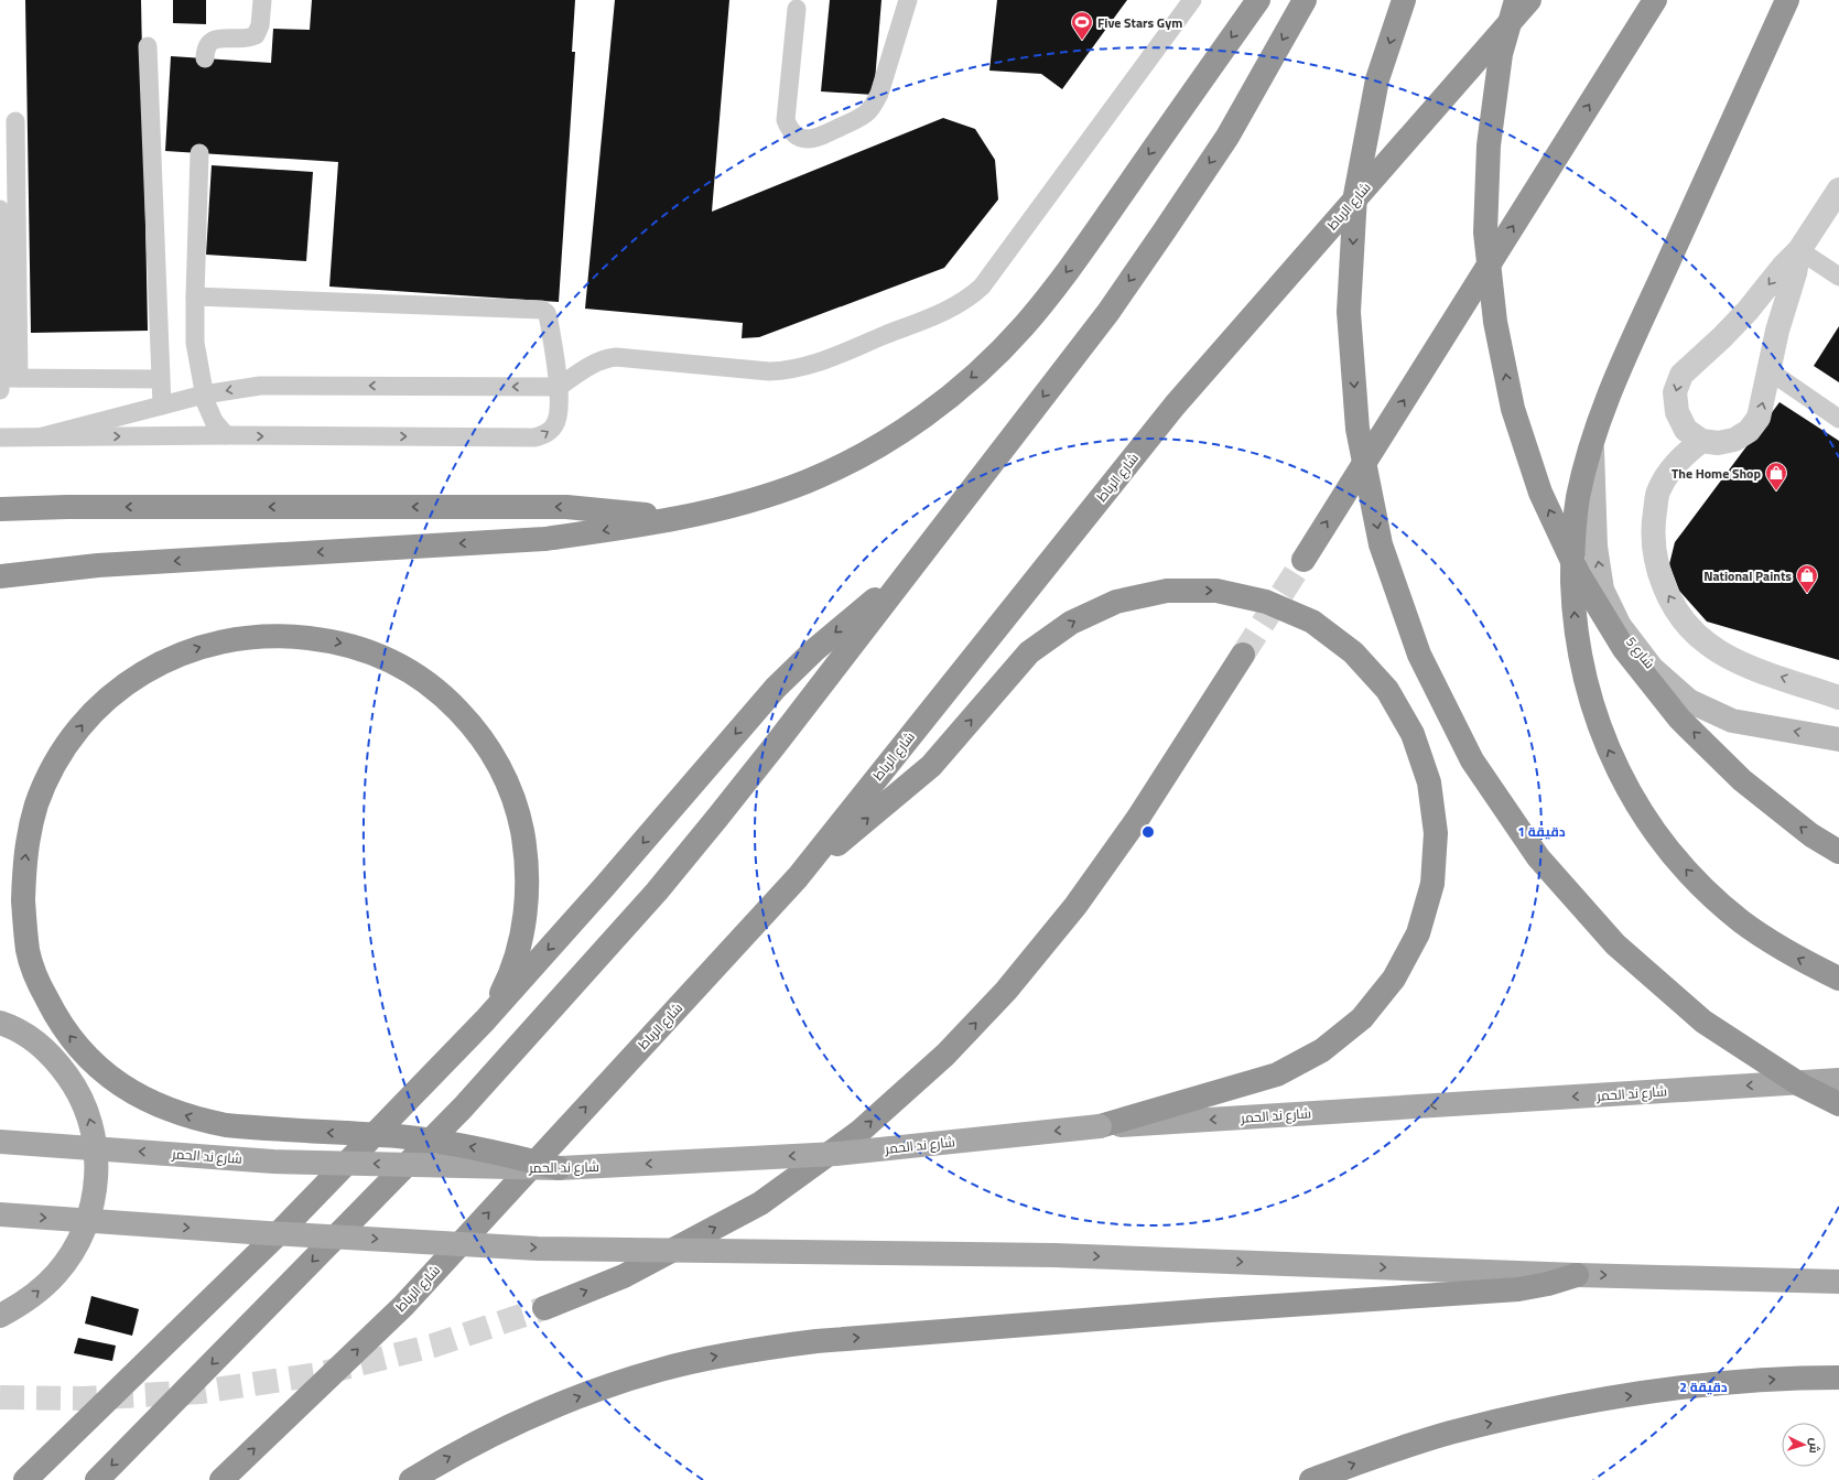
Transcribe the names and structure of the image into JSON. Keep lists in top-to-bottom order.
{
  "streets": {
    "highway": ["شارع الرباط"],
    "main road": ["شارع ند الحمر"],
    "street": ["شارع 5"]
  },
  "one_way": ["شارع 5"],
  "places": {
    "sports": ["Five Stars Gym"],
    "shop": ["The Home Shop", "National Paints"]
  },
  "north": "right",
  "rings": ["1 دقيقة", "2 دقيقة"]
}
